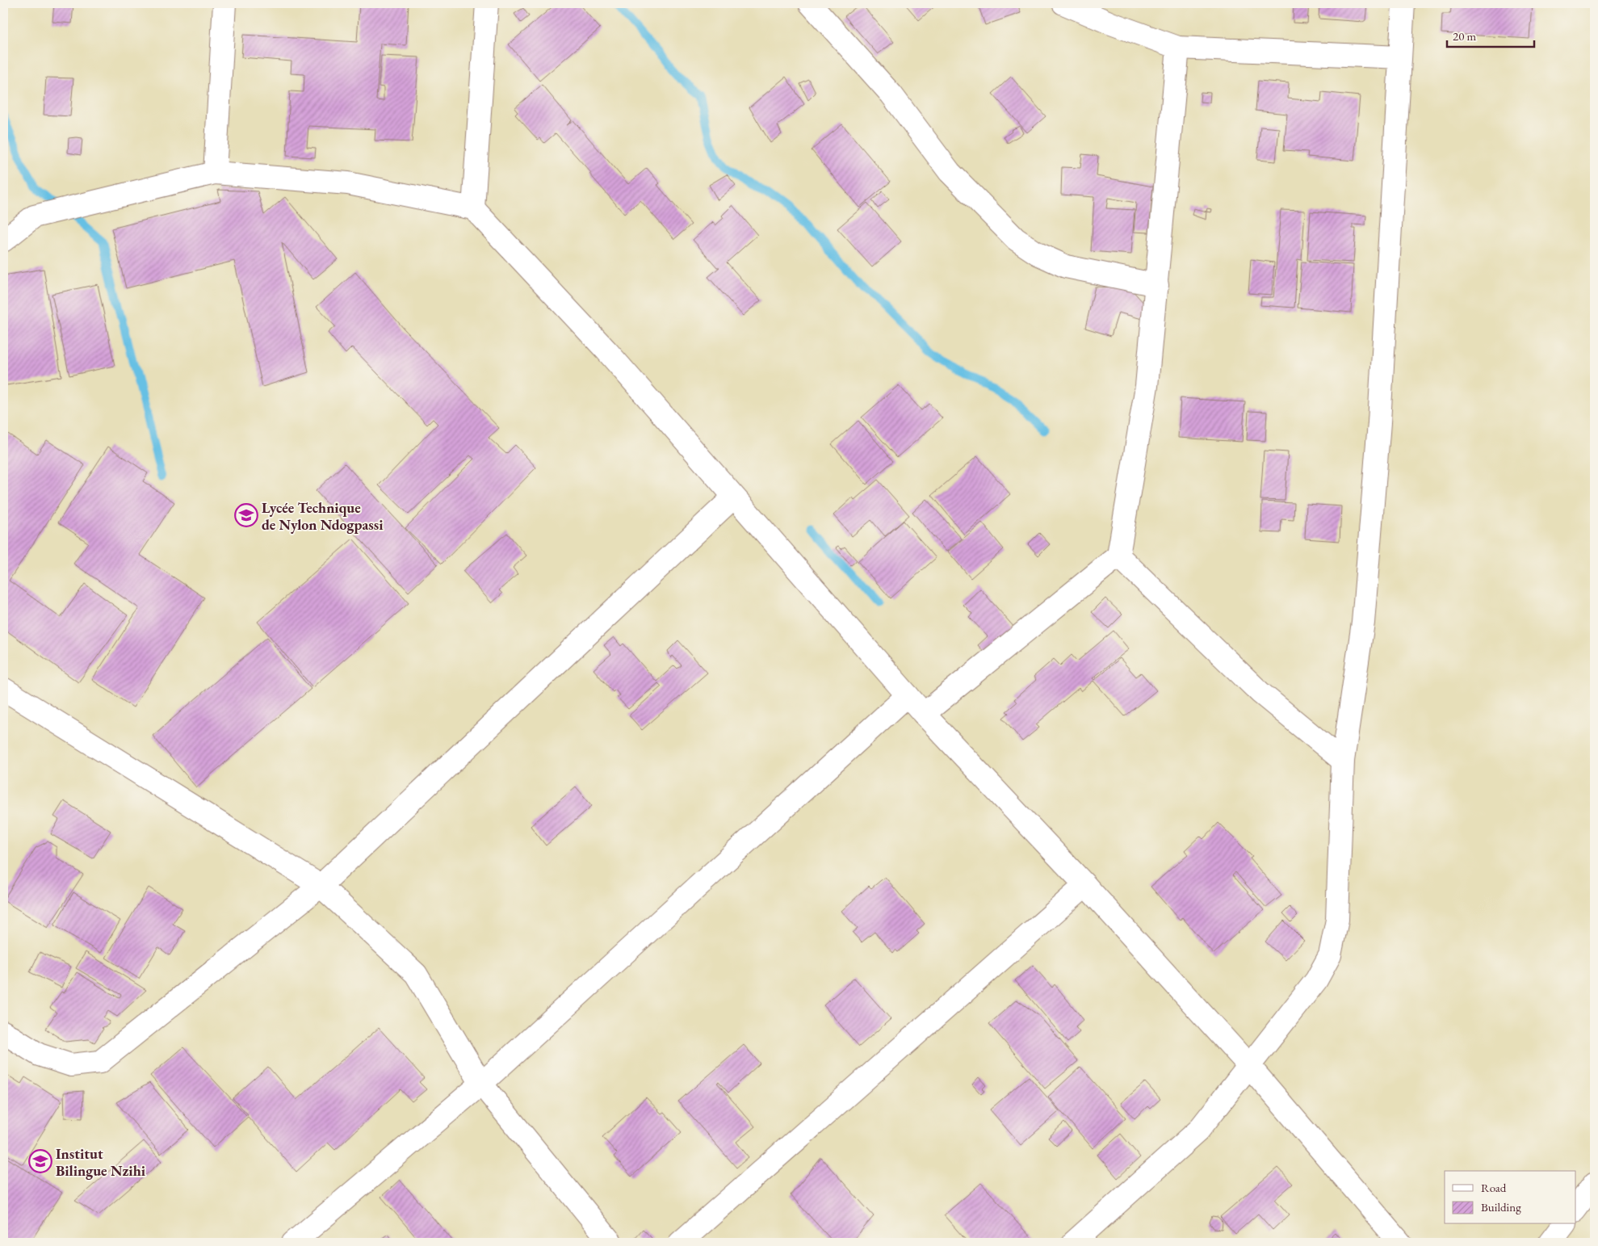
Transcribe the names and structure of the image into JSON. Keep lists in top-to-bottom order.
{
  "places": {
    "school or university": ["Lycée Technique de Nylon Ndogpassi", "Institut Bilingue Nzihi"]
  },
  "legend": ["Road", "Building"],
  "scale_bar": "20 m"
}
